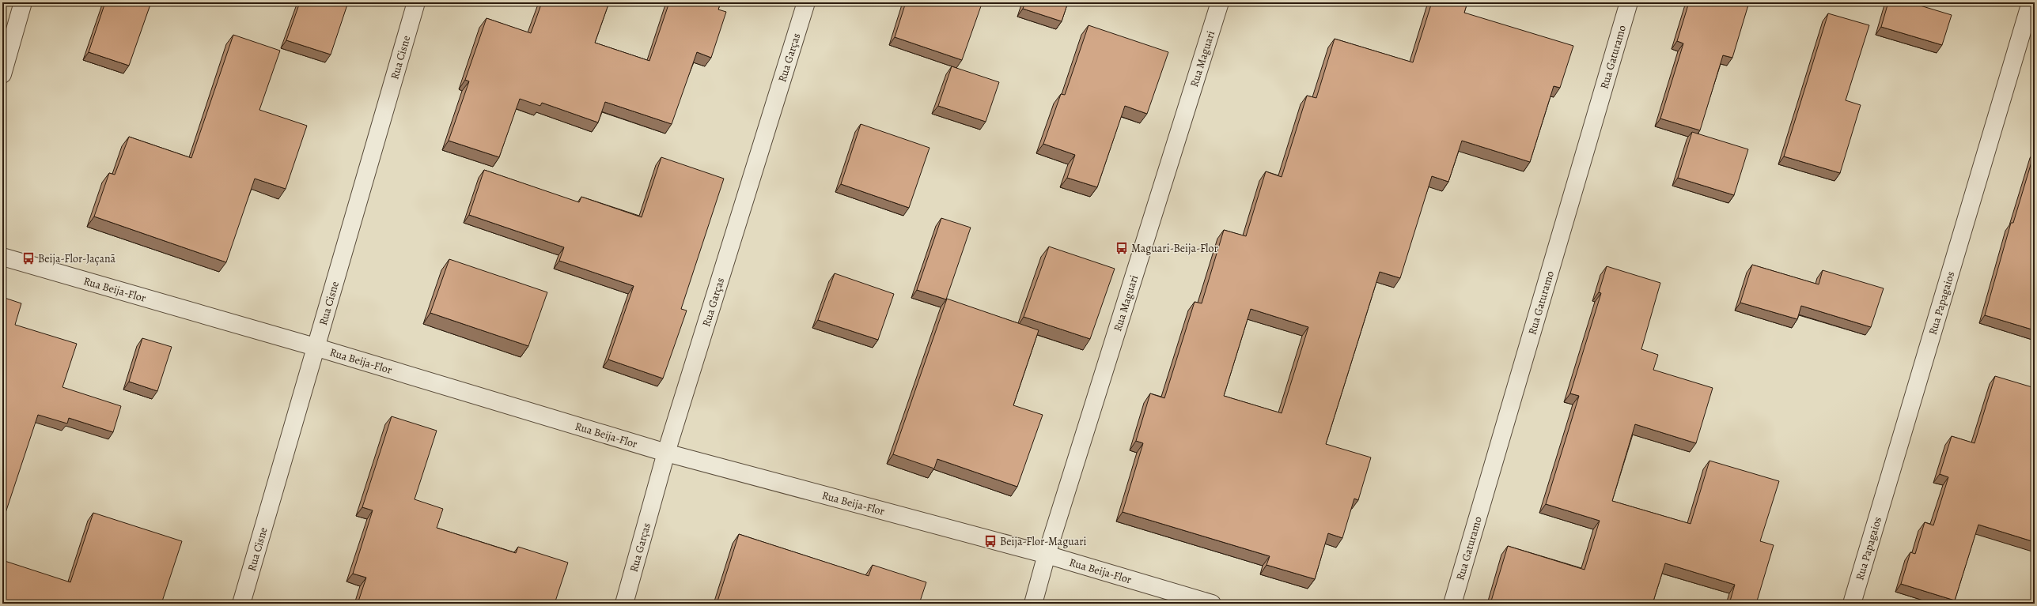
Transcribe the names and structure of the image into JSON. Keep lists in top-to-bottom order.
{
  "streets": {
    "street": [
      "Rua Cisne",
      "Rua Garças",
      "Rua Gaturamo",
      "Rua Maguari",
      "Rua Beija-Flor",
      "Rua Papagaios"
    ]
  },
  "crossings": [
    ["Rua Cisne", "Rua Beija-Flor"],
    ["Rua Garças", "Rua Beija-Flor"],
    ["Rua Maguari", "Rua Beija-Flor"]
  ],
  "places": {
    "bus stop": ["Maguari-Beija-Flor", "Beija-Flor-Jaçanã", "Beija-Flor-Maguari"]
  }
}
